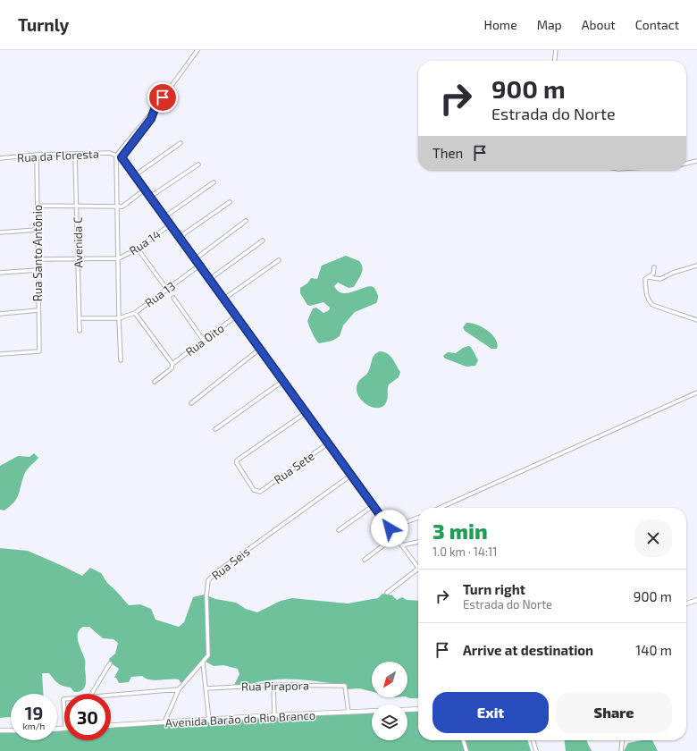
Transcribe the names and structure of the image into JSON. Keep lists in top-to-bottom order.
{
  "streets": {
    "street": [
      "Rua da Floresta",
      "Avenida C",
      "Rua 14",
      "Rua Santo Antônio",
      "Rua 13",
      "Rua Oito",
      "Rua Sete",
      "Rua Seis",
      "Rua Pirapora",
      "Avenida Barão do Rio Branco"
    ]
  },
  "crossings": [
    ["Rua da Floresta", "Avenida C"],
    ["Rua da Floresta", "Rua Santo Antônio"],
    ["Avenida C", "Rua 13"],
    ["Rua Seis", "Avenida Barão do Rio Branco"],
    ["Rua Pirapora", "Avenida Barão do Rio Branco"]
  ],
  "north": "bottom left",
  "page": {
    "header": "Turnly",
    "nav": [
      "Home",
      "Map",
      "About",
      "Contact"
    ],
    "turn": ["900 m", "Estrada do Norte"],
    "then": "Then",
    "heading": ["3 min", "1.0 km · 14:11"],
    "list": [
      {
        "name": "Turn right",
        "note": "Estrada do Norte",
        "value": "900 m"
      },
      {
        "name": "Arrive at destination",
        "value": "140 m"
      }
    ],
    "buttons": ["Exit", "Share"],
    "speed": "19 km/h",
    "limit": "30"
  }
}
